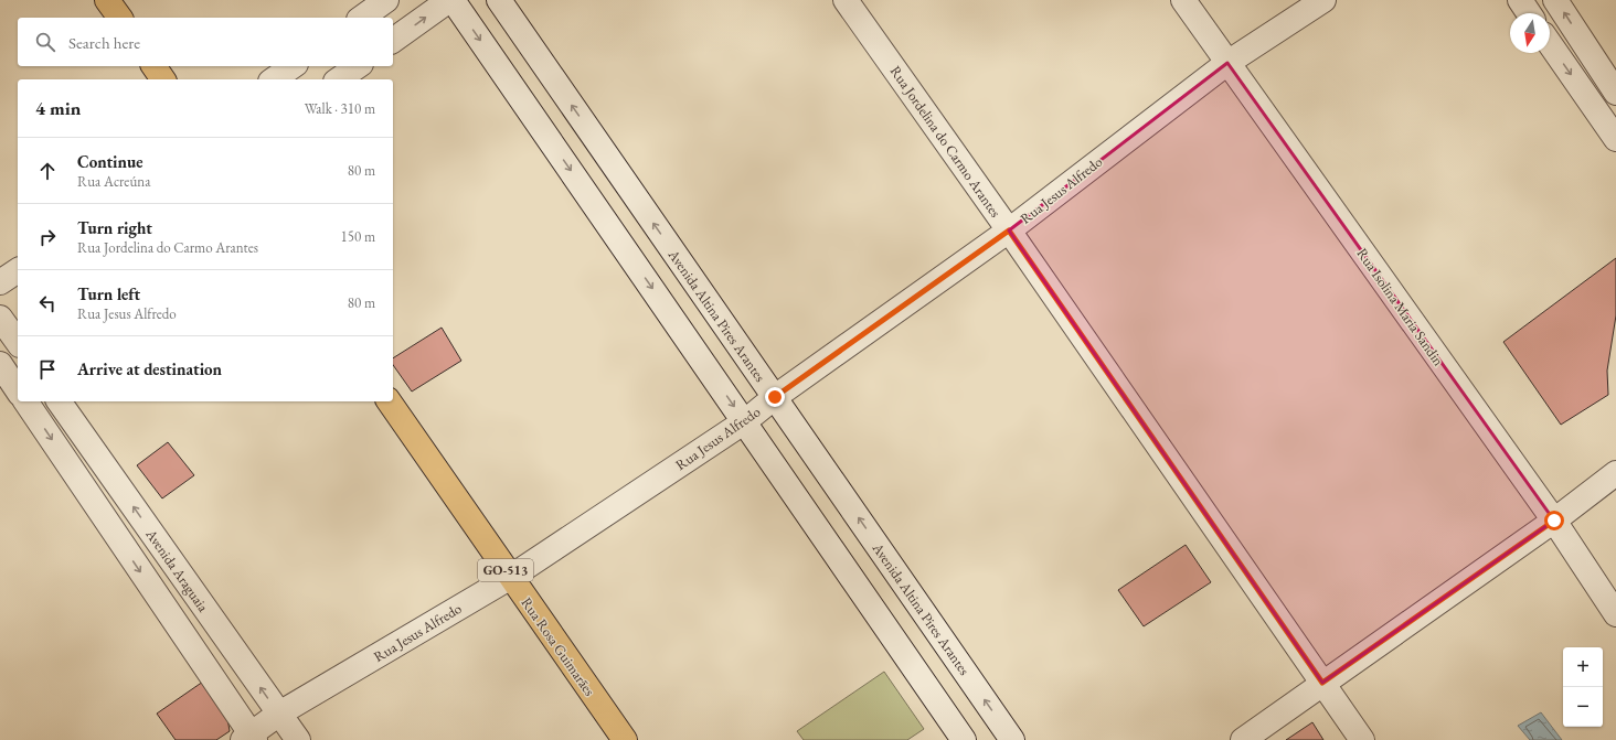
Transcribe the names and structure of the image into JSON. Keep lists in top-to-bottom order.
{
  "streets": {
    "main road": ["GO-513", "Rua Rosa Guimarães"],
    "street": [
      "Rua Jordelina do Carmo Arantes",
      "Rua Jesus Alfredo",
      "Rua Isolina Maria Sandin",
      "Avenida Altina Pires Arantes",
      "Avenida Araguaia"
    ]
  },
  "crossings": [
    ["Rua Jordelina do Carmo Arantes", "Rua Jesus Alfredo"],
    ["Rua Jesus Alfredo", "Rua Isolina Maria Sandin"],
    ["Rua Jesus Alfredo", "Avenida Altina Pires Arantes"],
    ["Rua Jesus Alfredo", "Avenida Araguaia"],
    ["Rua Jesus Alfredo", "Rua Rosa Guimarães"]
  ],
  "north": "bottom",
  "page": {
    "search": "Search here",
    "heading": ["4 min", "Walk · 310 m"],
    "list": [
      ["Continue", "Rua Acreúna", "80 m"],
      ["Turn right", "Rua Jordelina do Carmo Arantes", "150 m"],
      ["Turn left", "Rua Jesus Alfredo", "80 m"],
      "Arrive at destination"
    ],
    "map_buttons": ["+", "−"]
  }
}
